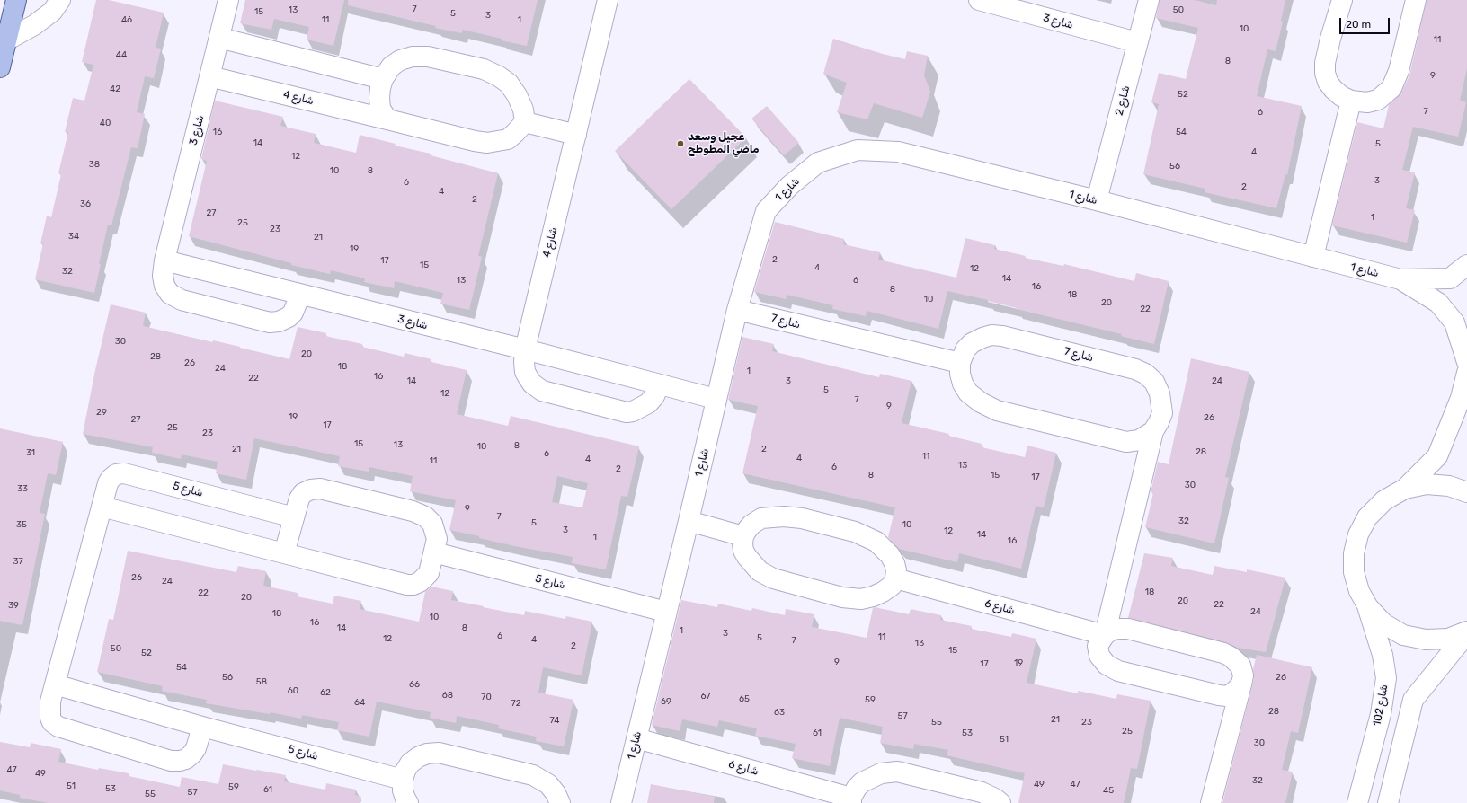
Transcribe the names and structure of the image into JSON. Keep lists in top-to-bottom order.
{
  "streets": {
    "street": [
      "شارع 3",
      "شارع 4",
      "شارع 2",
      "شارع 1",
      "شارع 7",
      "شارع 5",
      "شارع 6",
      "شارع 102"
    ]
  },
  "crossings": [
    ["شارع 3", "شارع 4"],
    ["شارع 3", "شارع 2"],
    ["شارع 3", "شارع 1"],
    ["شارع 2", "شارع 1"],
    ["شارع 1", "شارع 7"],
    ["شارع 1", "شارع 5"],
    ["شارع 1", "شارع 6"],
    ["شارع 7", "شارع 6"]
  ],
  "places": ["عجيل وسعد ماضي المطوطح"],
  "house_numbers": [
    "7",
    "13",
    "50",
    "15",
    "5",
    "3",
    "46",
    "11",
    "1",
    "10",
    "11",
    "44",
    "8",
    "9",
    "42",
    "52",
    "7",
    "6",
    "40",
    "16",
    "54",
    "14",
    "5",
    "4",
    "12",
    "38",
    "56",
    "10",
    "8",
    "3",
    "6",
    "2",
    "4",
    "2",
    "36",
    "27",
    "1",
    "25",
    "23",
    "34",
    "21",
    "19",
    "2",
    "17",
    "15",
    "4",
    "12",
    "32",
    "14",
    "13",
    "6",
    "16",
    "8",
    "18",
    "10",
    "20",
    "22",
    "30",
    "20",
    "28",
    "26",
    "18",
    "24",
    "1",
    "16",
    "22",
    "14",
    "3",
    "24",
    "5",
    "12",
    "7",
    "9",
    "29",
    "19",
    "26",
    "27",
    "17",
    "25",
    "23",
    "15",
    "13",
    "8",
    "10",
    "21",
    "2",
    "28",
    "31",
    "6",
    "11",
    "4",
    "4",
    "11",
    "13",
    "6",
    "2",
    "8",
    "15",
    "17",
    "30",
    "33",
    "9",
    "7",
    "32",
    "5",
    "35",
    "10",
    "3",
    "12",
    "14",
    "1",
    "16",
    "37",
    "26",
    "24",
    "18",
    "22",
    "20",
    "20",
    "22",
    "39",
    "24",
    "18",
    "10",
    "16",
    "14",
    "8",
    "1",
    "3",
    "6",
    "11",
    "5",
    "12",
    "4",
    "7",
    "13",
    "2",
    "50",
    "15",
    "52",
    "9",
    "19",
    "17",
    "54",
    "56",
    "26",
    "58",
    "66",
    "60",
    "62",
    "68",
    "67",
    "70",
    "65",
    "59",
    "69",
    "64",
    "72",
    "28",
    "63",
    "57",
    "21",
    "74",
    "55",
    "23",
    "25",
    "61",
    "53",
    "51",
    "30",
    "47",
    "49",
    "32",
    "49",
    "47",
    "51",
    "59",
    "53",
    "61",
    "45",
    "57",
    "55"
  ],
  "scale_bar": "20 m"
}
